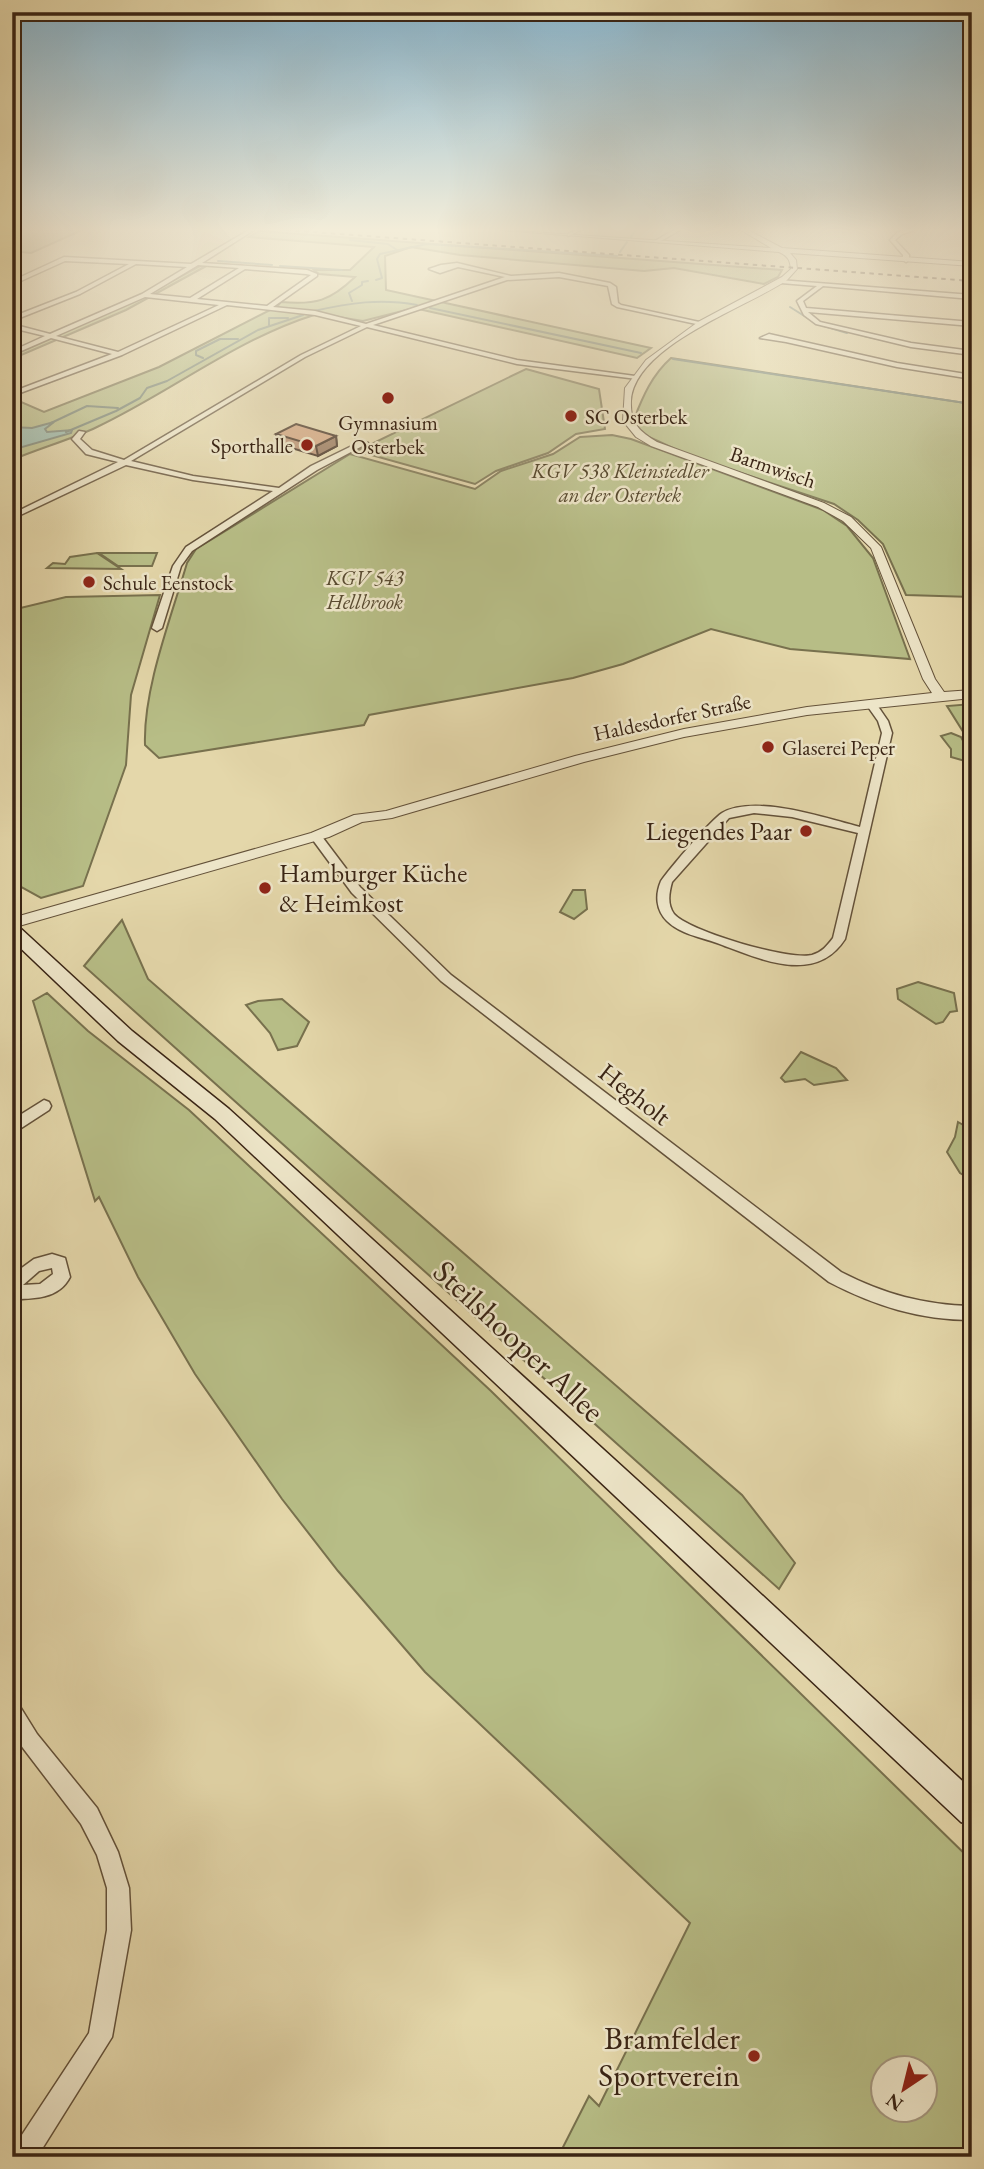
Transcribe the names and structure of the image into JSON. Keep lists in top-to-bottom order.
{
  "streets": {
    "main road": ["Steilshooper Allee"],
    "street": ["Barmwisch", "Haldesdorfer Straße", "Hegholt"]
  },
  "crossings": [
    ["Barmwisch", "Haldesdorfer Straße"],
    ["Haldesdorfer Straße", "Hegholt"]
  ],
  "parks": ["KGV 538 Kleinsiedler an der Osterbek", "KGV 543 Hellbrook"],
  "places": [
    "Gymnasium Osterbek",
    "SC Osterbek",
    "Sporthalle",
    "Schule Eenstock",
    "Glaserei Peper",
    "Liegendes Paar",
    "Hamburger Küche & Heimkost",
    "Bramfelder Sportverein"
  ],
  "north": "bottom left"
}
